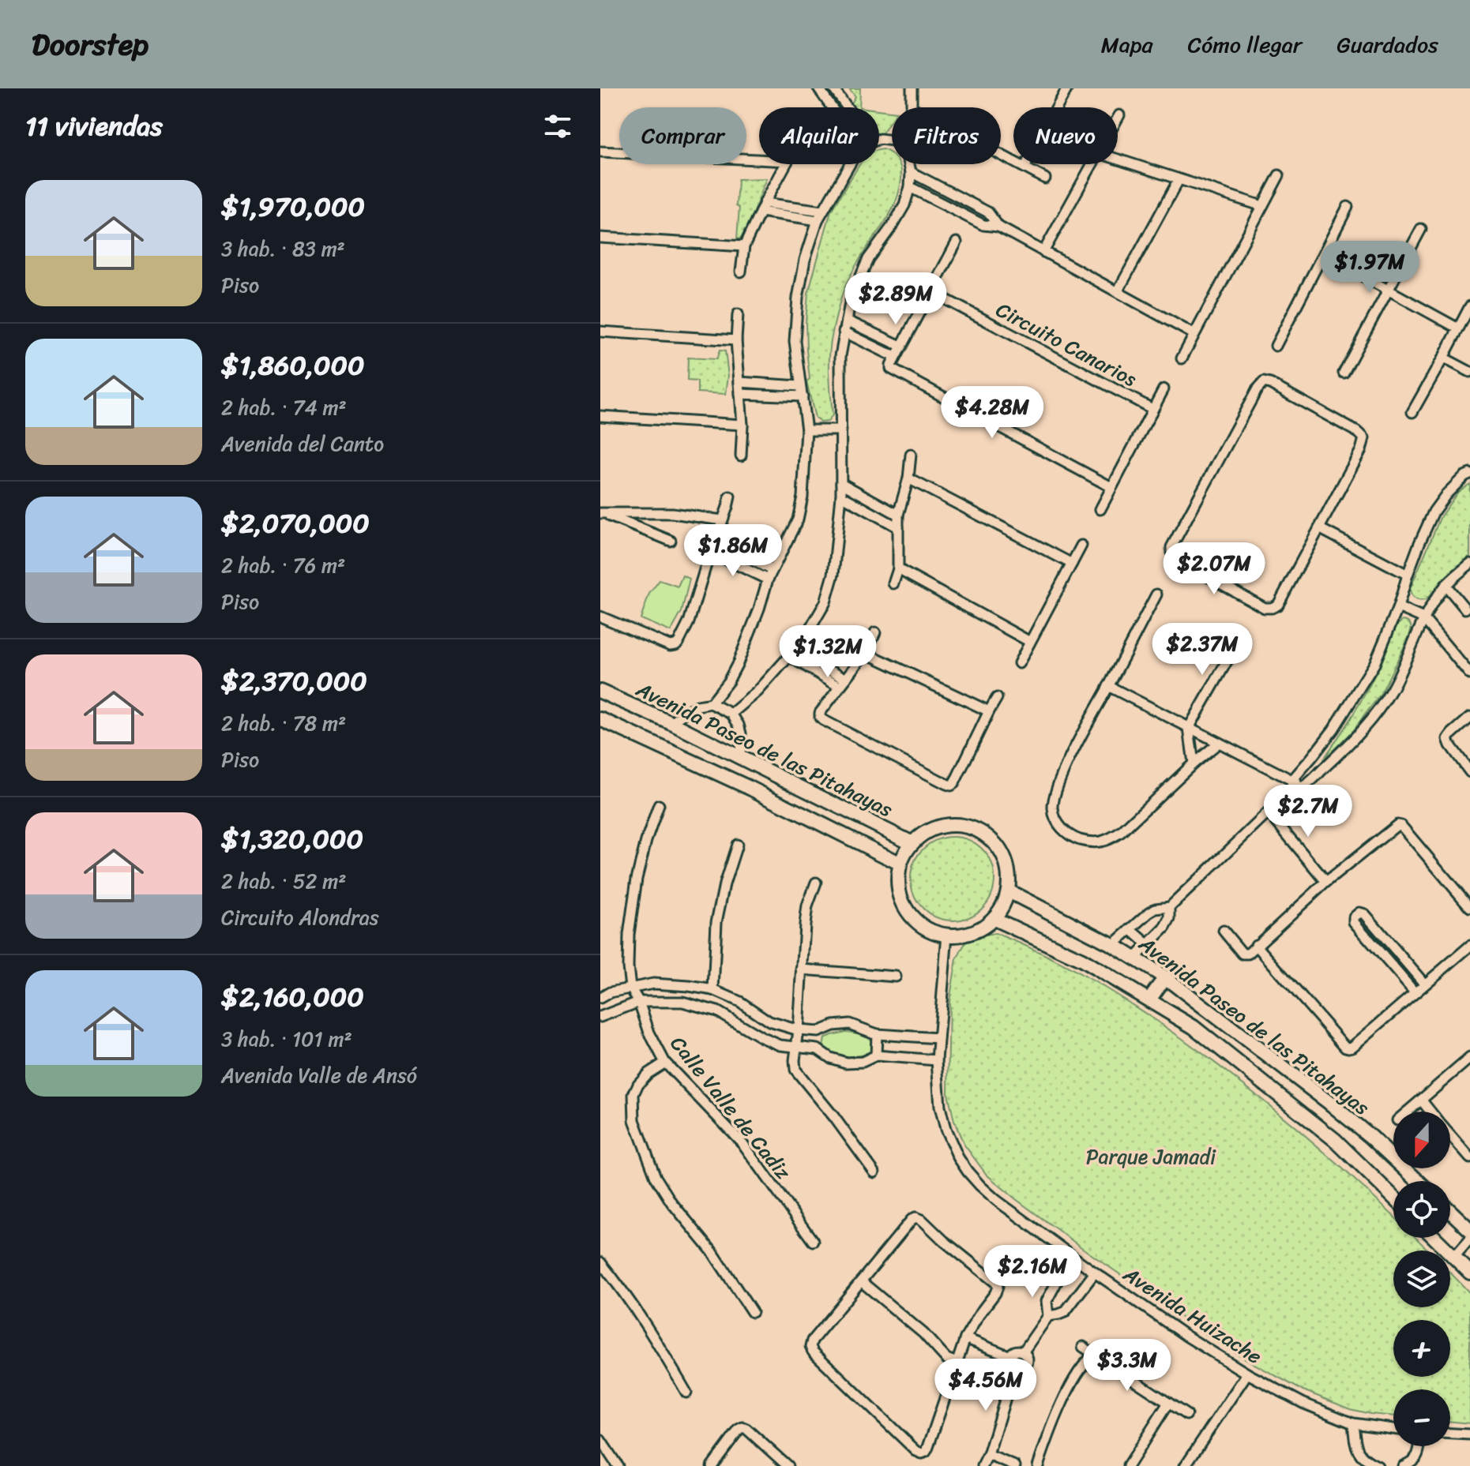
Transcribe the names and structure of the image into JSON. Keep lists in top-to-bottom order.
{
  "streets": {
    "street": [
      "Circuito Canarios",
      "Avenida Paseo de las Pitahayas",
      "Calle Valle de Cadiz",
      "Avenida Huizache"
    ]
  },
  "crossings": [
    ["Avenida Paseo de las Pitahayas", "Avenida Huizache"]
  ],
  "parks": ["Parque Jamadi"],
  "north": "bottom",
  "page": {
    "header": "Doorstep",
    "nav": ["Mapa", "Cómo llegar", "Guardados"],
    "heading": "11 viviendas",
    "chip": [
      "Comprar",
      "Alquilar",
      "Filtros",
      "Nuevo"
    ],
    "list": [
      {
        "name": "$1,970,000",
        "note": "3 hab. · 83 m² · Piso"
      },
      {
        "name": "$1,860,000",
        "note": "2 hab. · 74 m² · Avenida del Canto"
      },
      {
        "name": "$2,070,000",
        "note": "2 hab. · 76 m² · Piso"
      },
      {
        "name": "$2,370,000",
        "note": "2 hab. · 78 m² · Piso"
      },
      {
        "name": "$1,320,000",
        "note": "2 hab. · 52 m² · Circuito Alondras"
      },
      {
        "name": "$2,160,000",
        "note": "3 hab. · 101 m² · Avenida Valle de Ansó"
      }
    ],
    "price": [
      "$1.97M",
      "$2.89M",
      "$4.28M",
      "$1.86M",
      "$2.07M",
      "$2.37M",
      "$1.32M",
      "$2.7M",
      "$2.16M",
      "$3.3M",
      "$4.56M"
    ],
    "map_buttons": ["+", "−"]
  }
}
